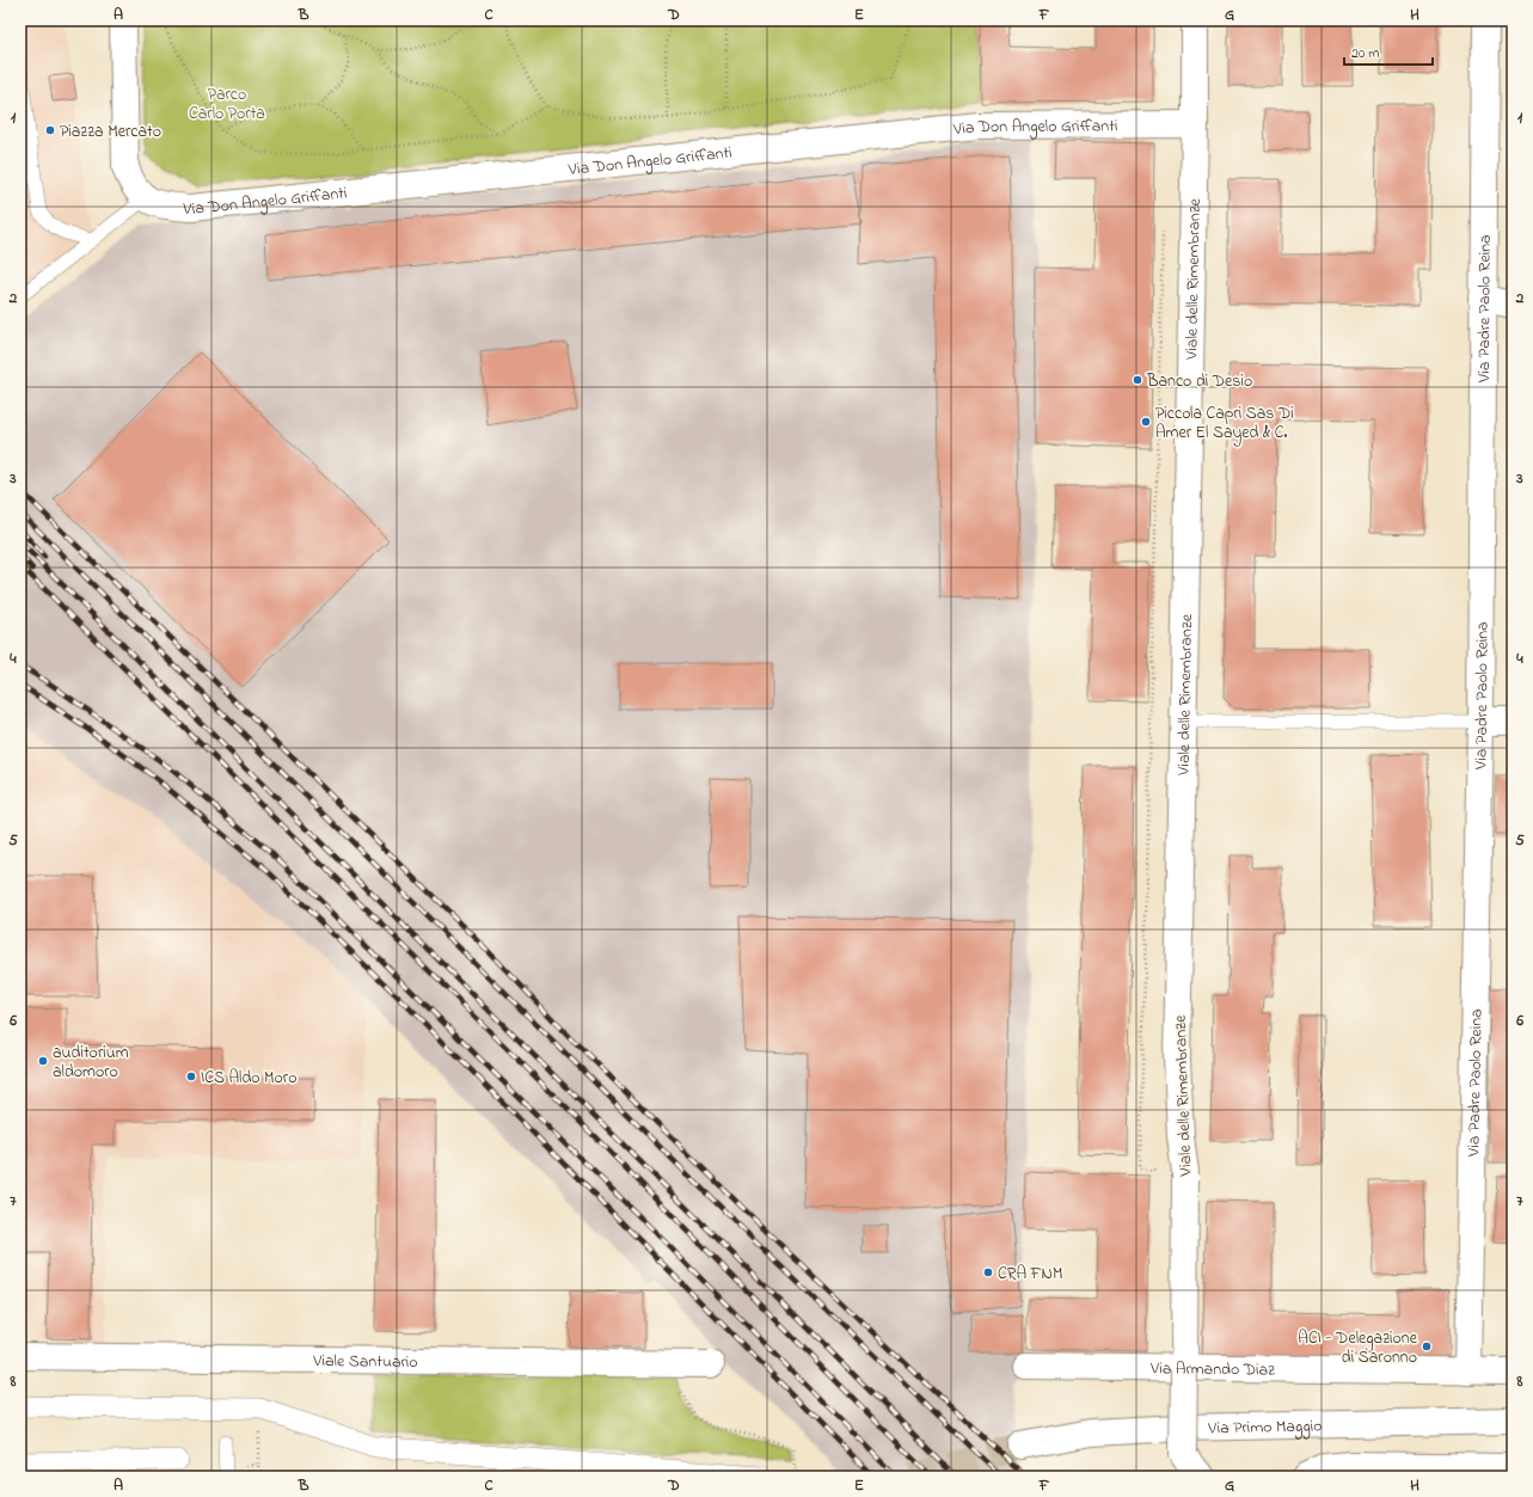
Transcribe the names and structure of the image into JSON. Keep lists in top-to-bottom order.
{
  "streets": {
    "street": [
      "Via Don Angelo Griffanti",
      "Viale delle Rimembranze",
      "Via Padre Paolo Reina",
      "Viale Santuario",
      "Via Armando Diaz",
      "Via Primo Maggio"
    ]
  },
  "crossings": [
    ["Via Don Angelo Griffanti", "Viale delle Rimembranze"],
    ["Viale delle Rimembranze", "Via Armando Diaz"],
    ["Via Padre Paolo Reina", "Via Armando Diaz"]
  ],
  "parks": ["Parco Carlo Porta"],
  "places": [
    "Piazza Mercato",
    "Banco di Desio",
    "Piccola Capri Sas Di Amer El Sayed & C.",
    "auditorium aldomoro",
    "ICS Aldo Moro",
    "CRA FNM",
    "ACI - Delegazione di Saronno"
  ],
  "scale_bar": "20 m",
  "grid": {
    "columns": [
      "A",
      "B",
      "C",
      "D",
      "E",
      "F",
      "G",
      "H"
    ],
    "rows": [
      "1",
      "2",
      "3",
      "4",
      "5",
      "6",
      "7",
      "8"
    ]
  }
}
